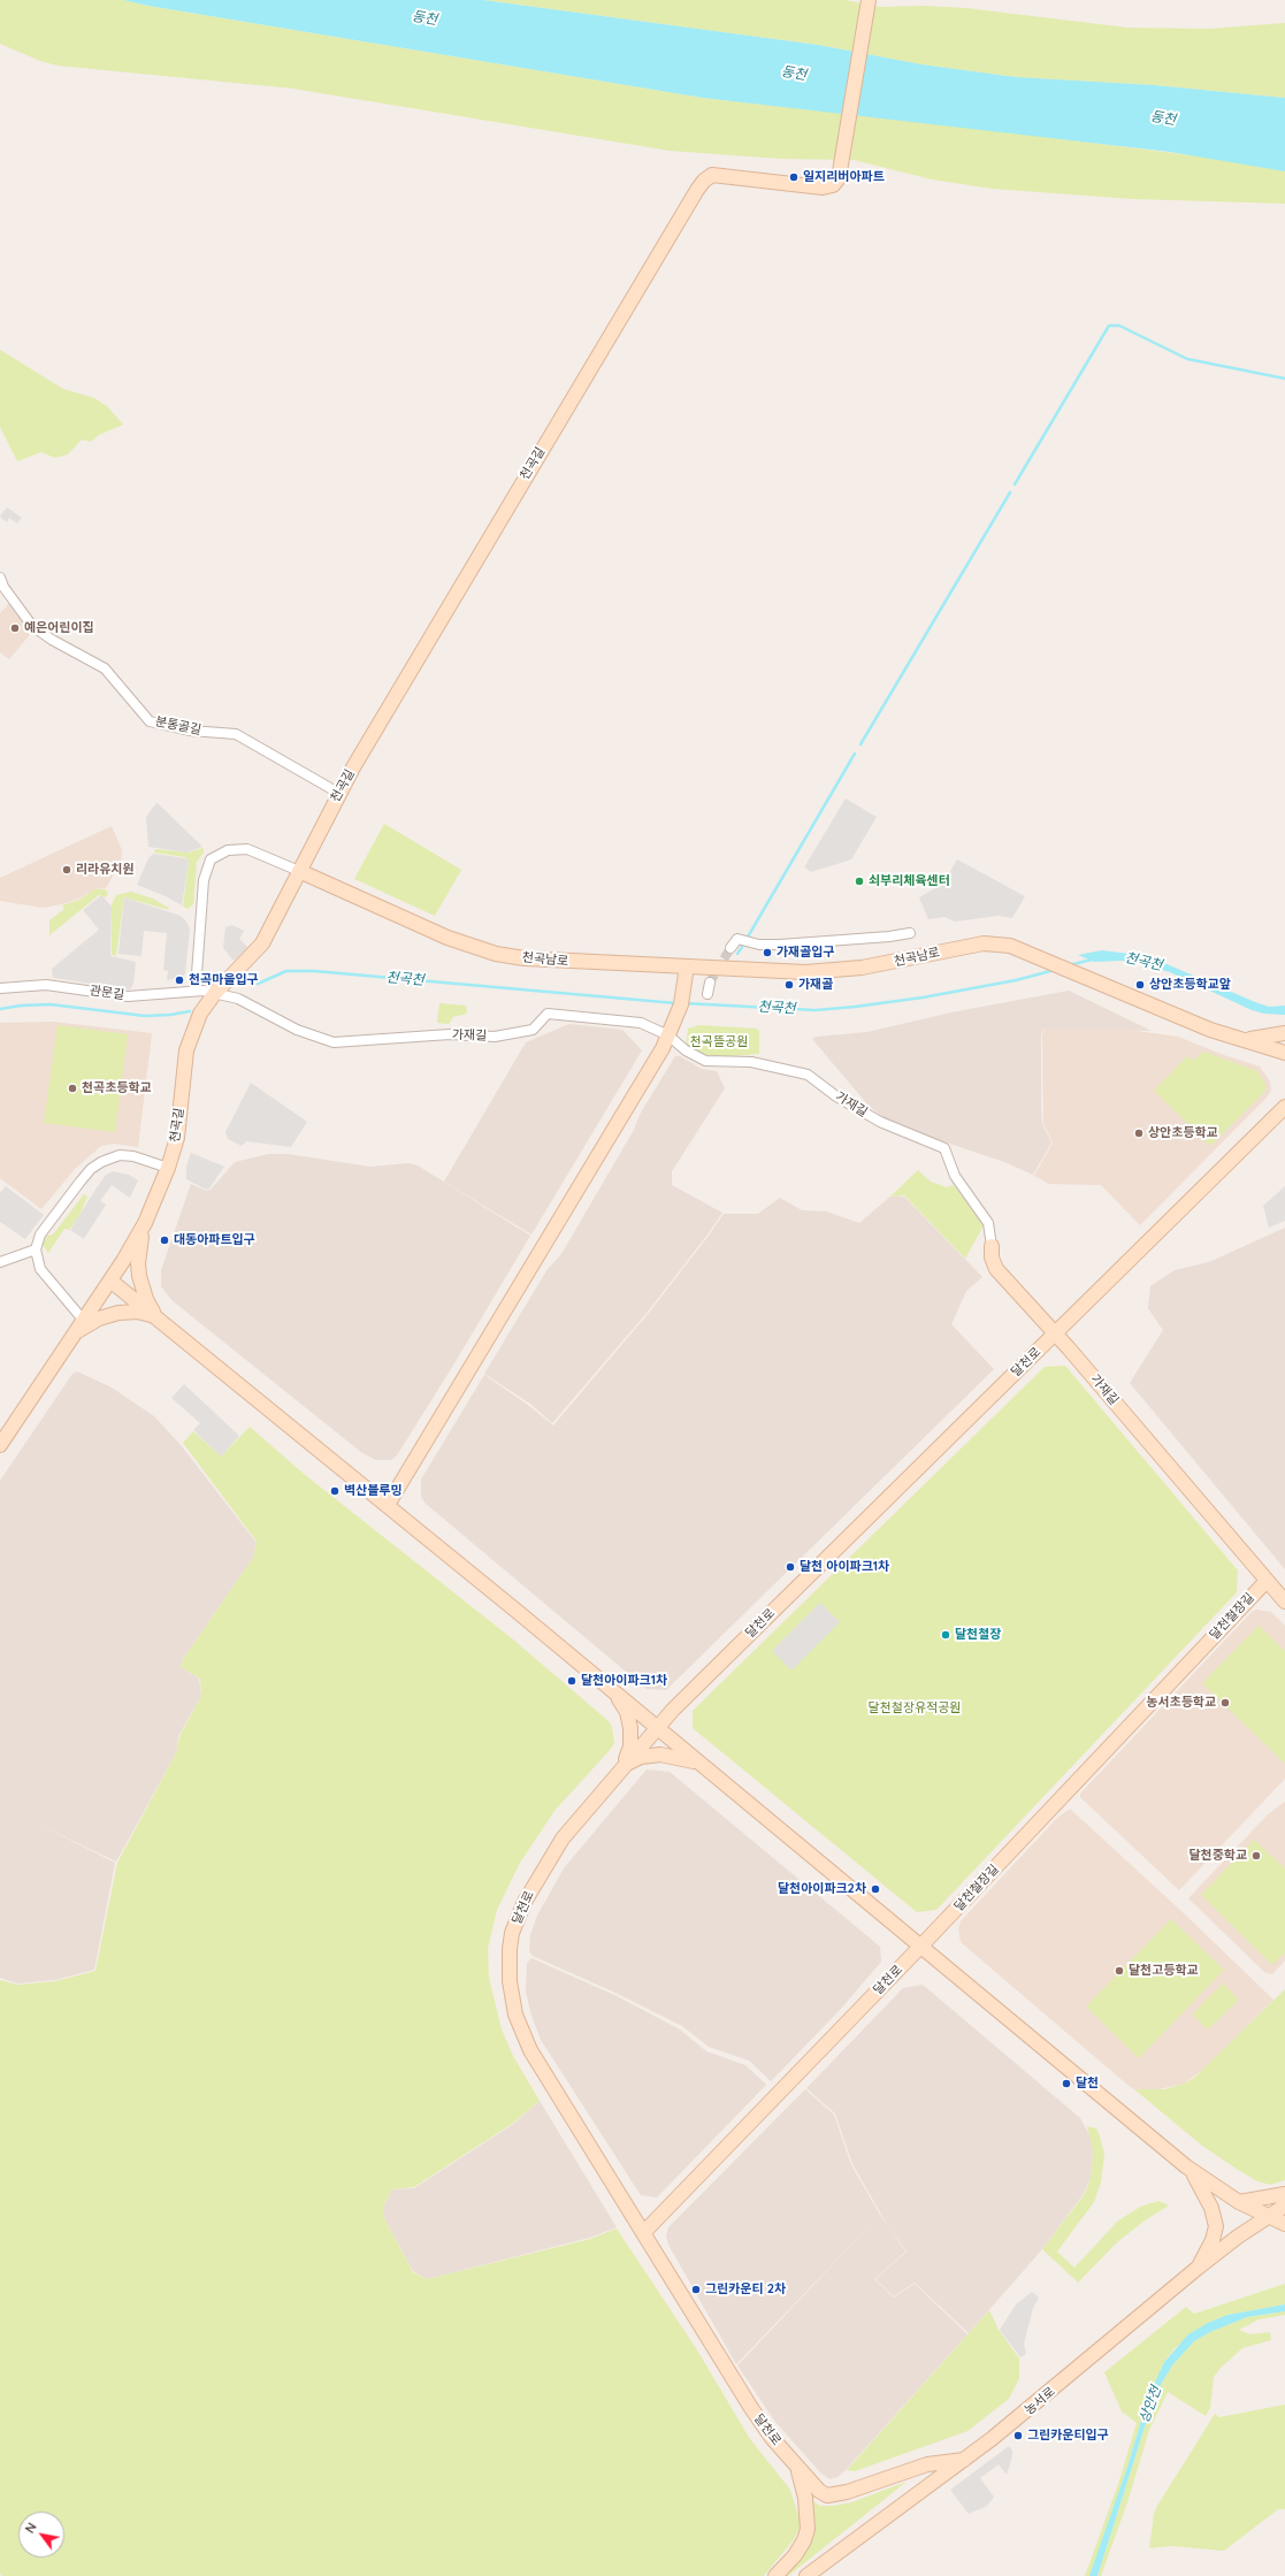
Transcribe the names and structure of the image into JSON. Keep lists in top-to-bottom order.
{
  "streets": {
    "street": [
      "천곡길",
      "분통골길",
      "천곡남로",
      "관문길",
      "가재길",
      "달천로",
      "달천철장길",
      "농서로"
    ]
  },
  "crossings": [
    ["천곡길", "분통골길"],
    ["천곡길", "천곡남로"],
    ["천곡길", "관문길"],
    ["천곡길", "가재길"],
    ["천곡남로", "관문길"],
    ["관문길", "가재길"],
    ["가재길", "달천로"],
    ["가재길", "달천철장길"],
    ["달천로", "달천철장길"],
    ["달천로", "농서로"]
  ],
  "water": ["동천", "천곡천", "상안천"],
  "parks": ["천곡뜰공원", "달천철장유적공원"],
  "places": [
    "일지리버아파트",
    "예은어린이집",
    "리라유치원",
    "쇠부리체육센터",
    "가재골입구",
    "천곡마을입구",
    "가재골",
    "상안초등학교앞",
    "천곡초등학교",
    "상안초등학교",
    "대동아파트입구",
    "벽산블루밍",
    "달천 아이파크1차",
    "달천철장",
    "달천아이파크1차",
    "농서초등학교",
    "달천중학교",
    "달천아이파크2차",
    "달천고등학교",
    "달천",
    "그린카운티 2차",
    "그린카운티입구"
  ],
  "north": "top left"
}
